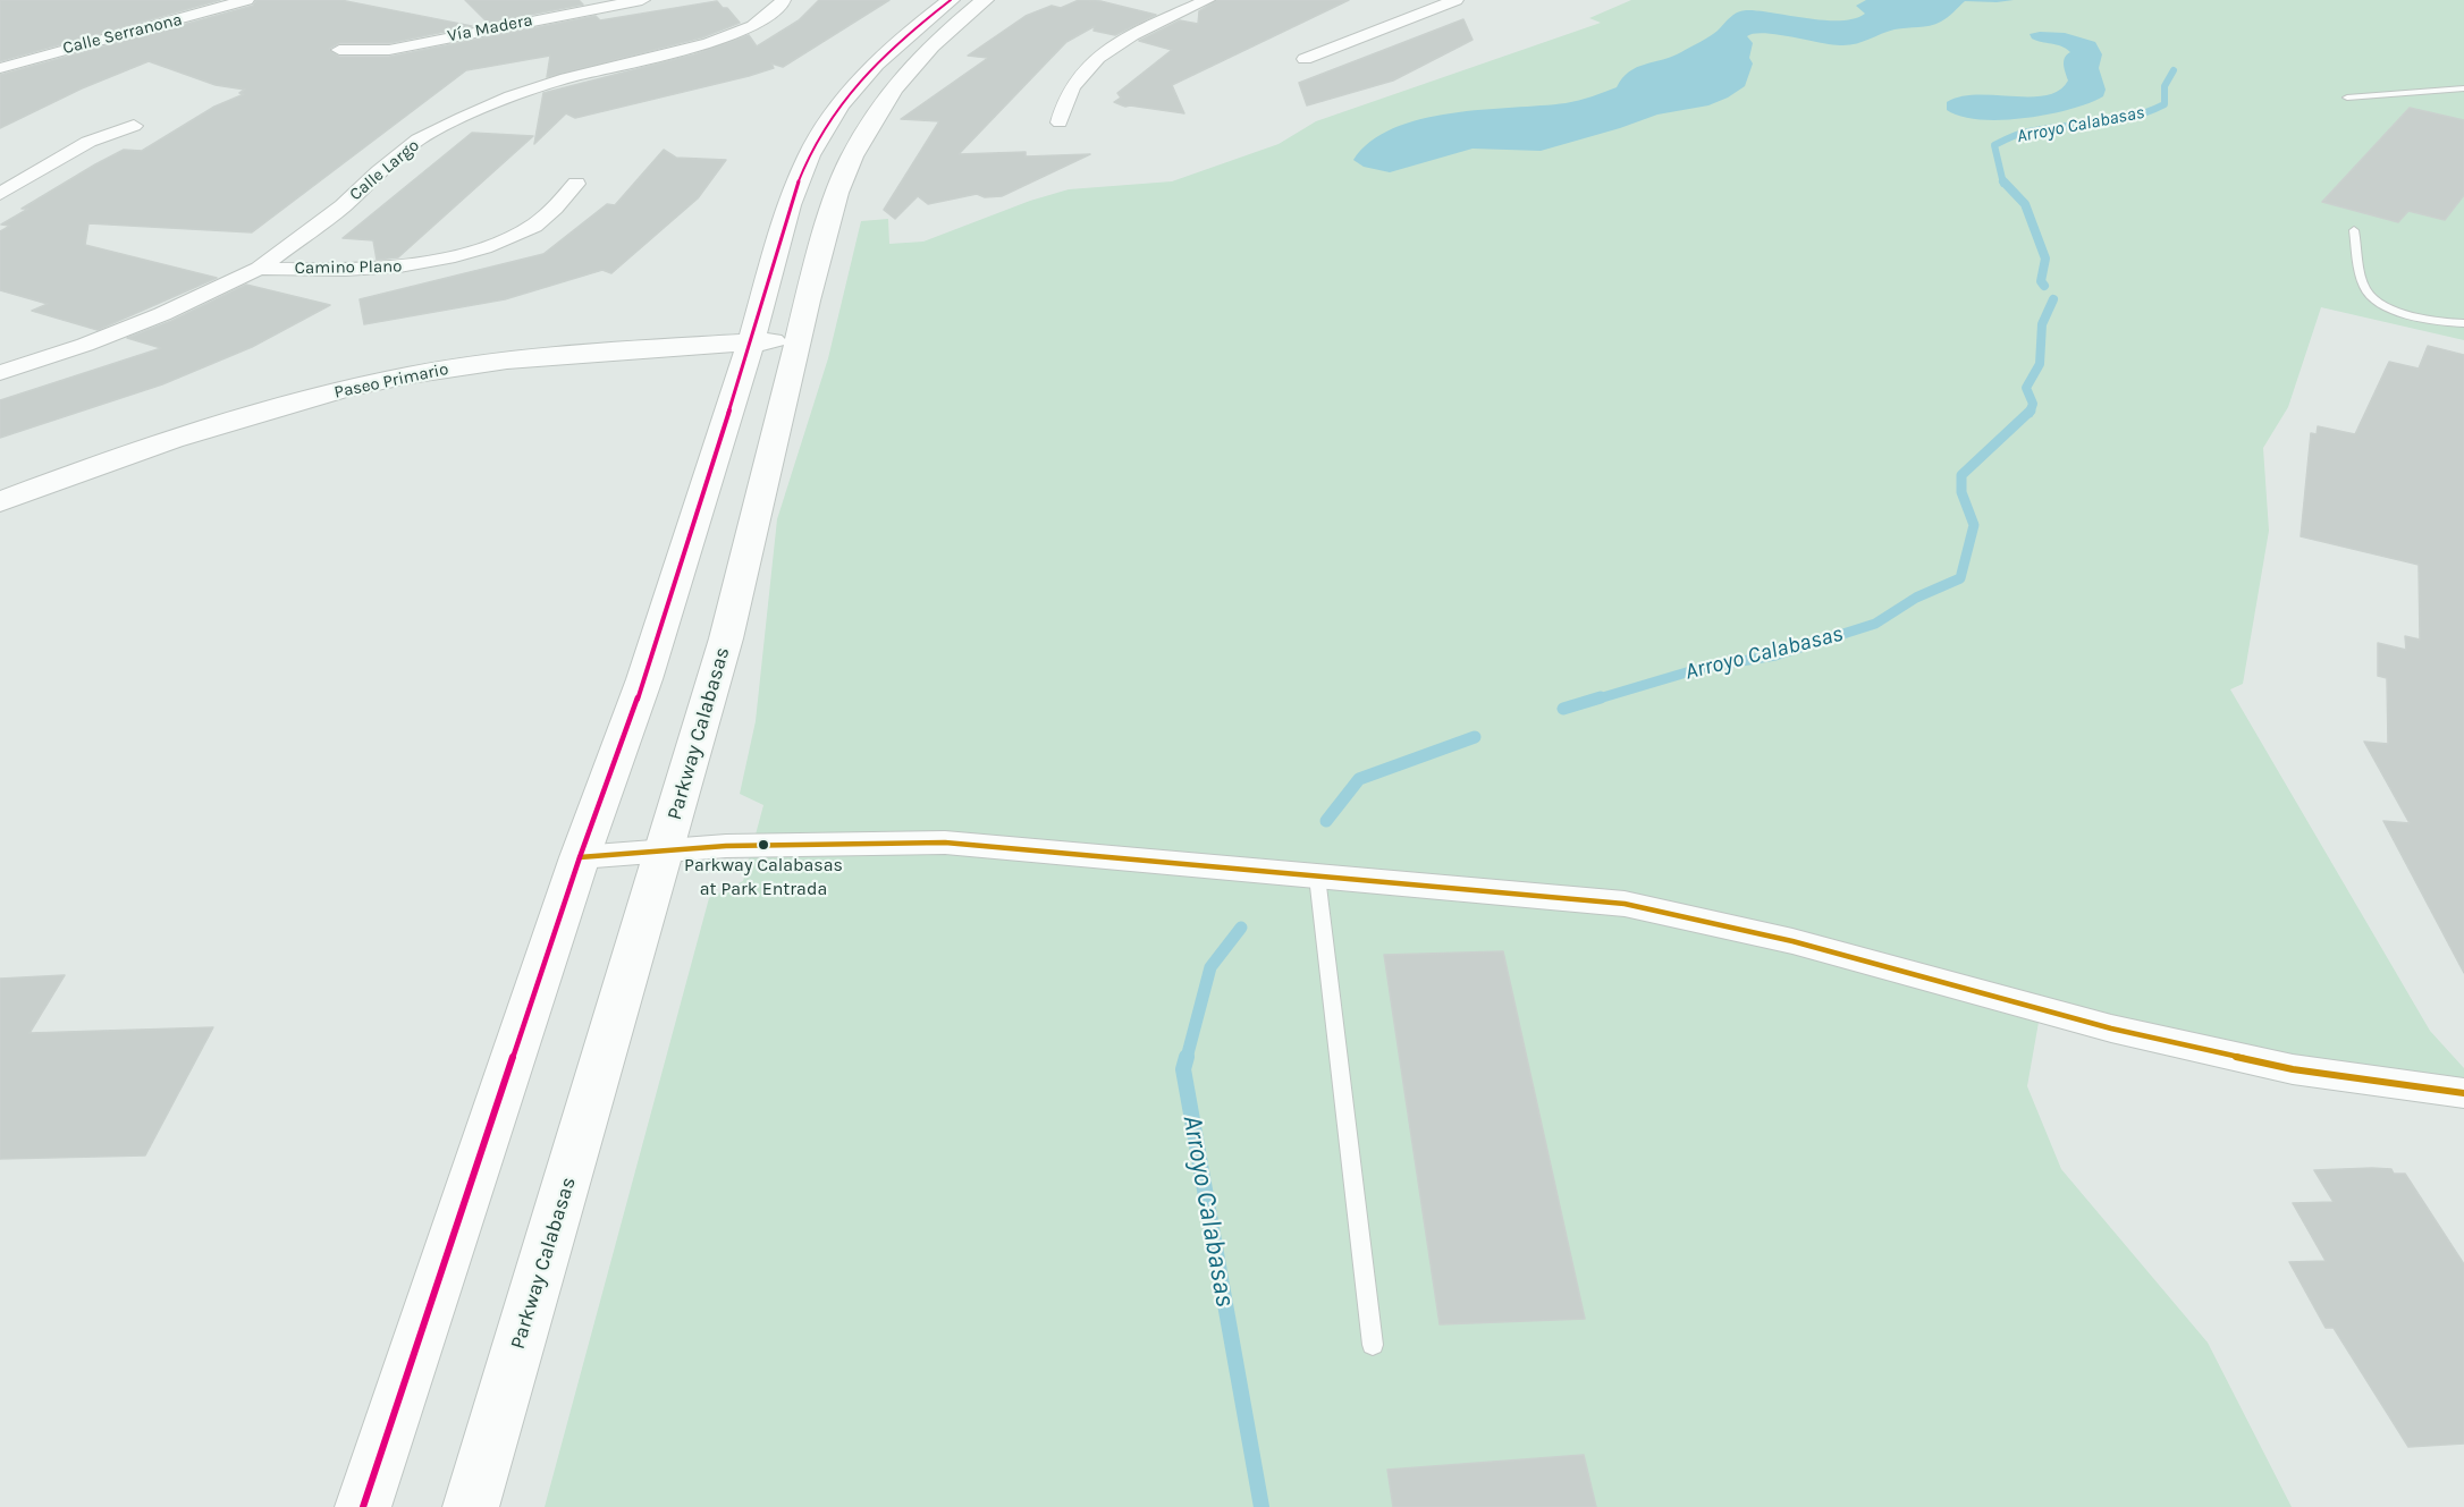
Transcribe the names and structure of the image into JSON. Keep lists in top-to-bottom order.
{
  "streets": {
    "street": [
      "Vía Madera",
      "Calle Serranona",
      "Calle Largo",
      "Camino Plano",
      "Paseo Primario",
      "Parkway Calabasas"
    ]
  },
  "crossings": [
    ["Calle Largo", "Camino Plano"],
    ["Paseo Primario", "Parkway Calabasas"]
  ],
  "water": ["Arroyo Calabasas"],
  "places": ["Parkway Calabasas at Park Entrada"]
}
